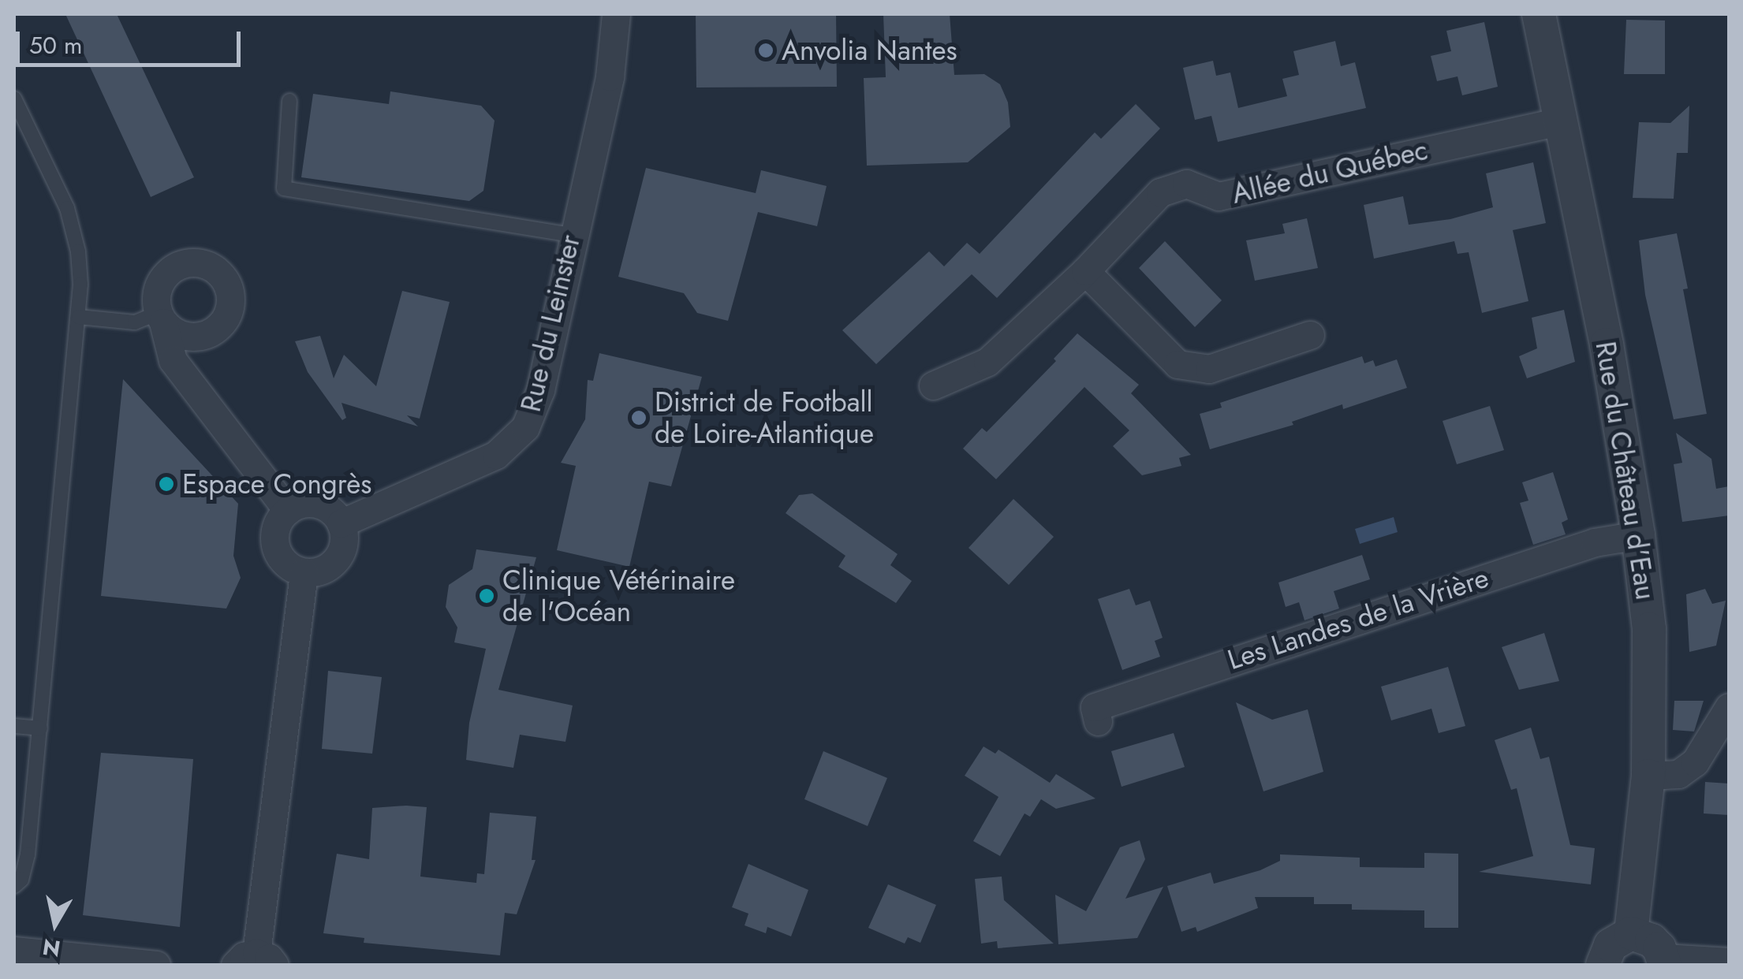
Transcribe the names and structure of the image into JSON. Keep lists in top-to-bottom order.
{
  "streets": {
    "street": [
      "Allée du Québec",
      "Rue du Leinster",
      "Rue du Château d'Eau",
      "Les Landes de la Vrière"
    ]
  },
  "crossings": [
    ["Allée du Québec", "Rue du Château d'Eau"],
    ["Rue du Château d'Eau", "Les Landes de la Vrière"]
  ],
  "places": [
    "Anvolia Nantes",
    "District de Football de Loire-Atlantique",
    "Espace Congrès",
    "Clinique Vétérinaire de l'Océan"
  ],
  "scale_bar": "50 m",
  "north": "bottom"
}
